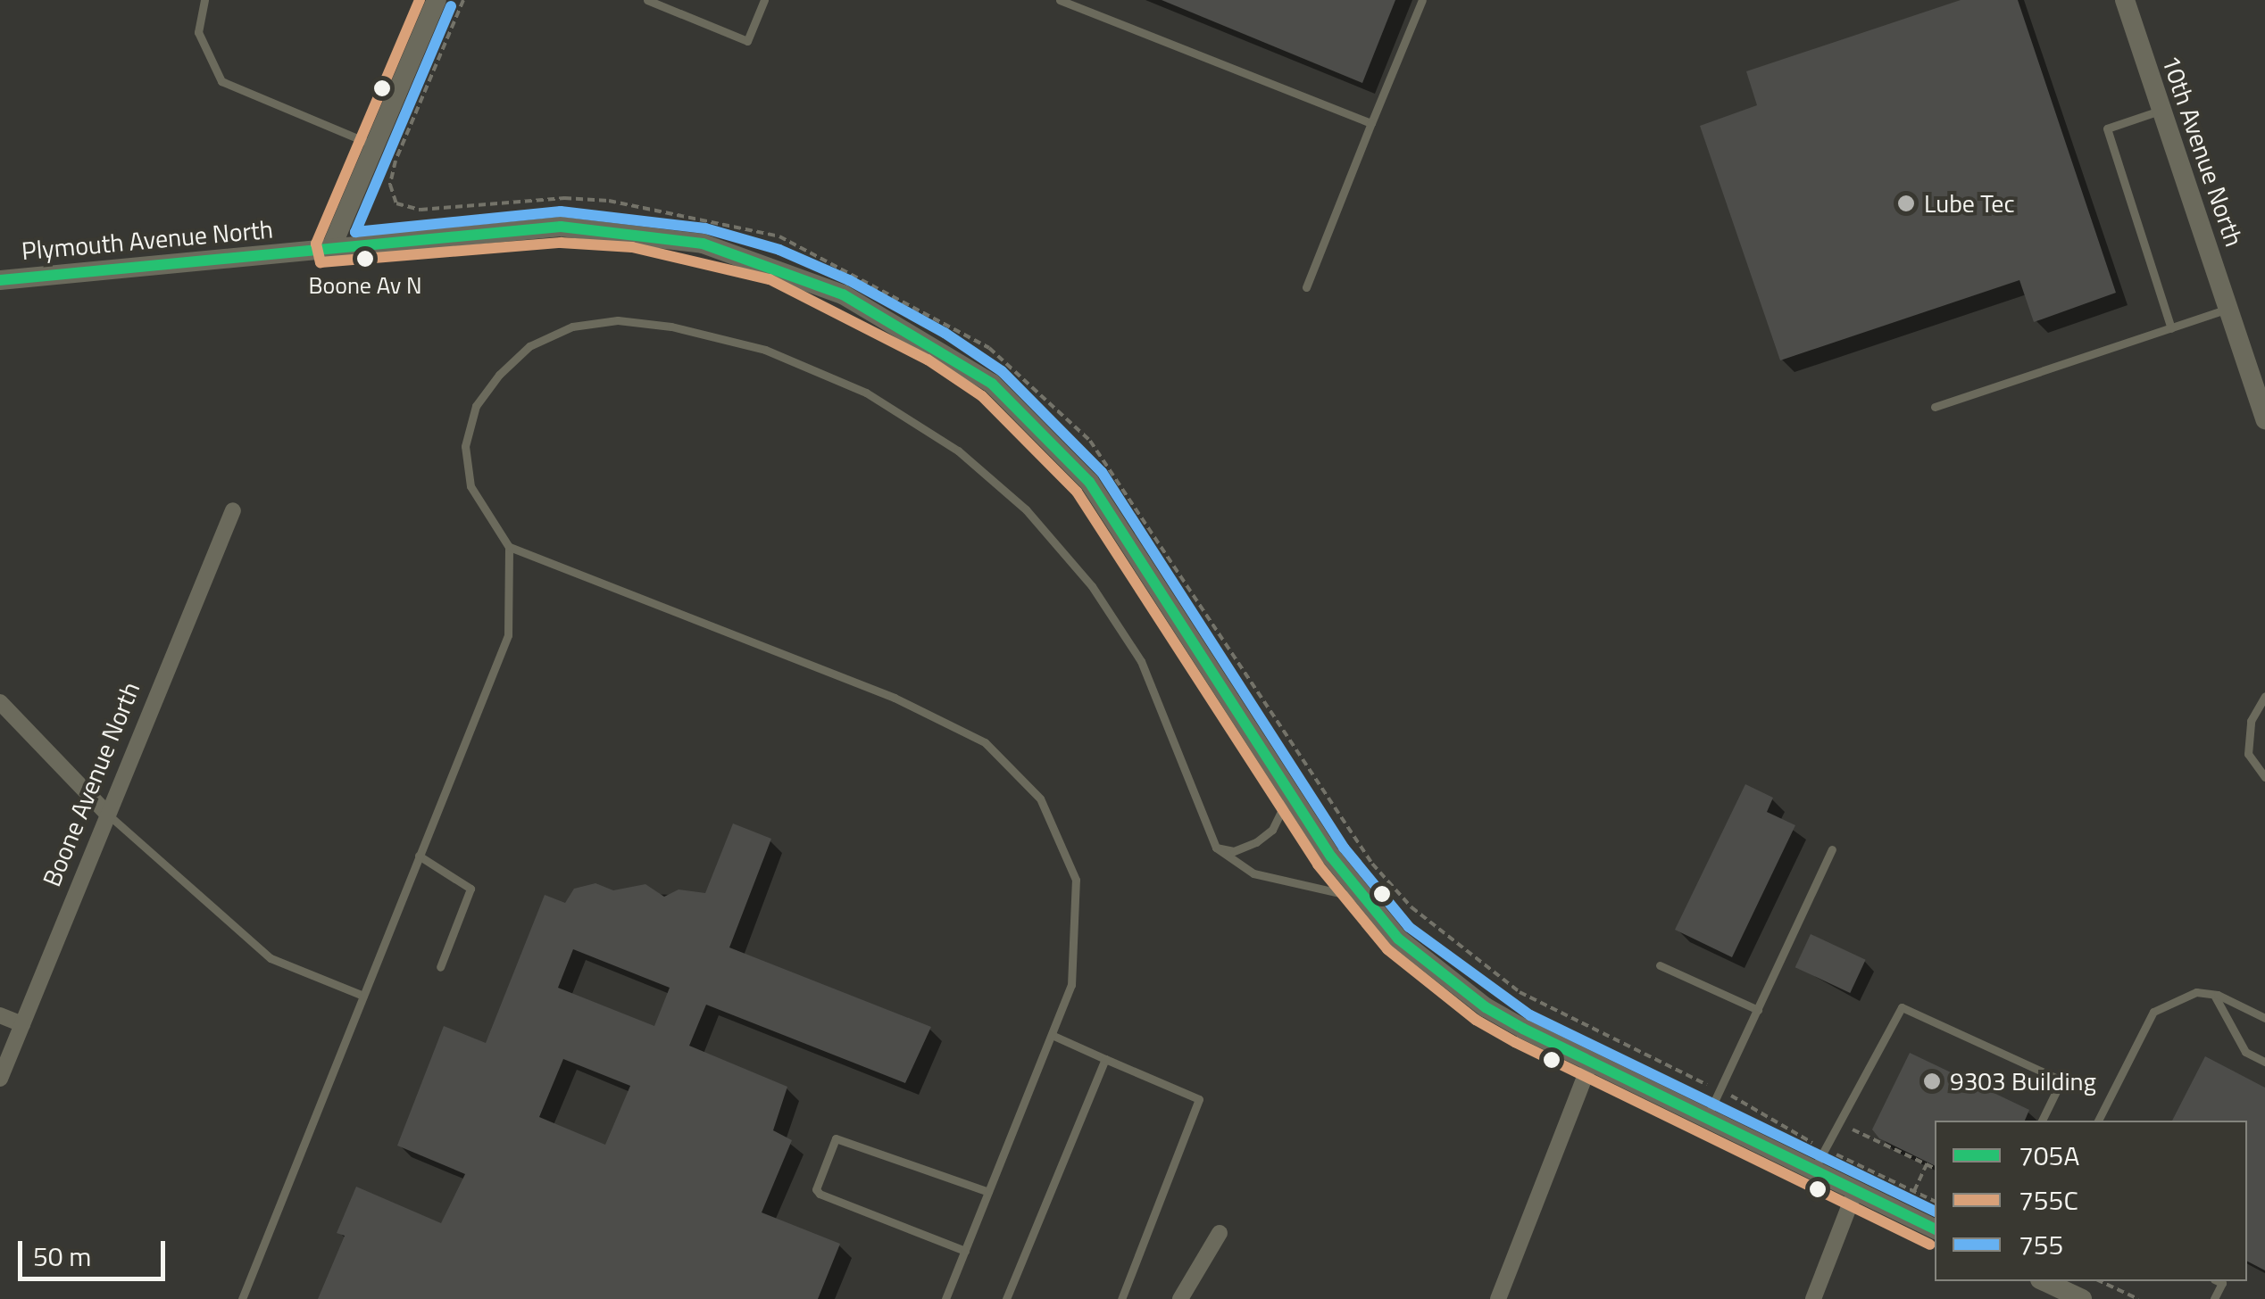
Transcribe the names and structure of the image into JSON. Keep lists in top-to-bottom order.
{
  "streets": {
    "street": ["10th Avenue North", "Plymouth Avenue North", "Boone Avenue North"]
  },
  "places": ["Lube Tec", "Boone Av N", "9303 Building"],
  "lines": ["transit line 755C", "transit line 755", "transit line 705A"],
  "legend": ["705A", "755C", "755"],
  "scale_bar": "50 m"
}
